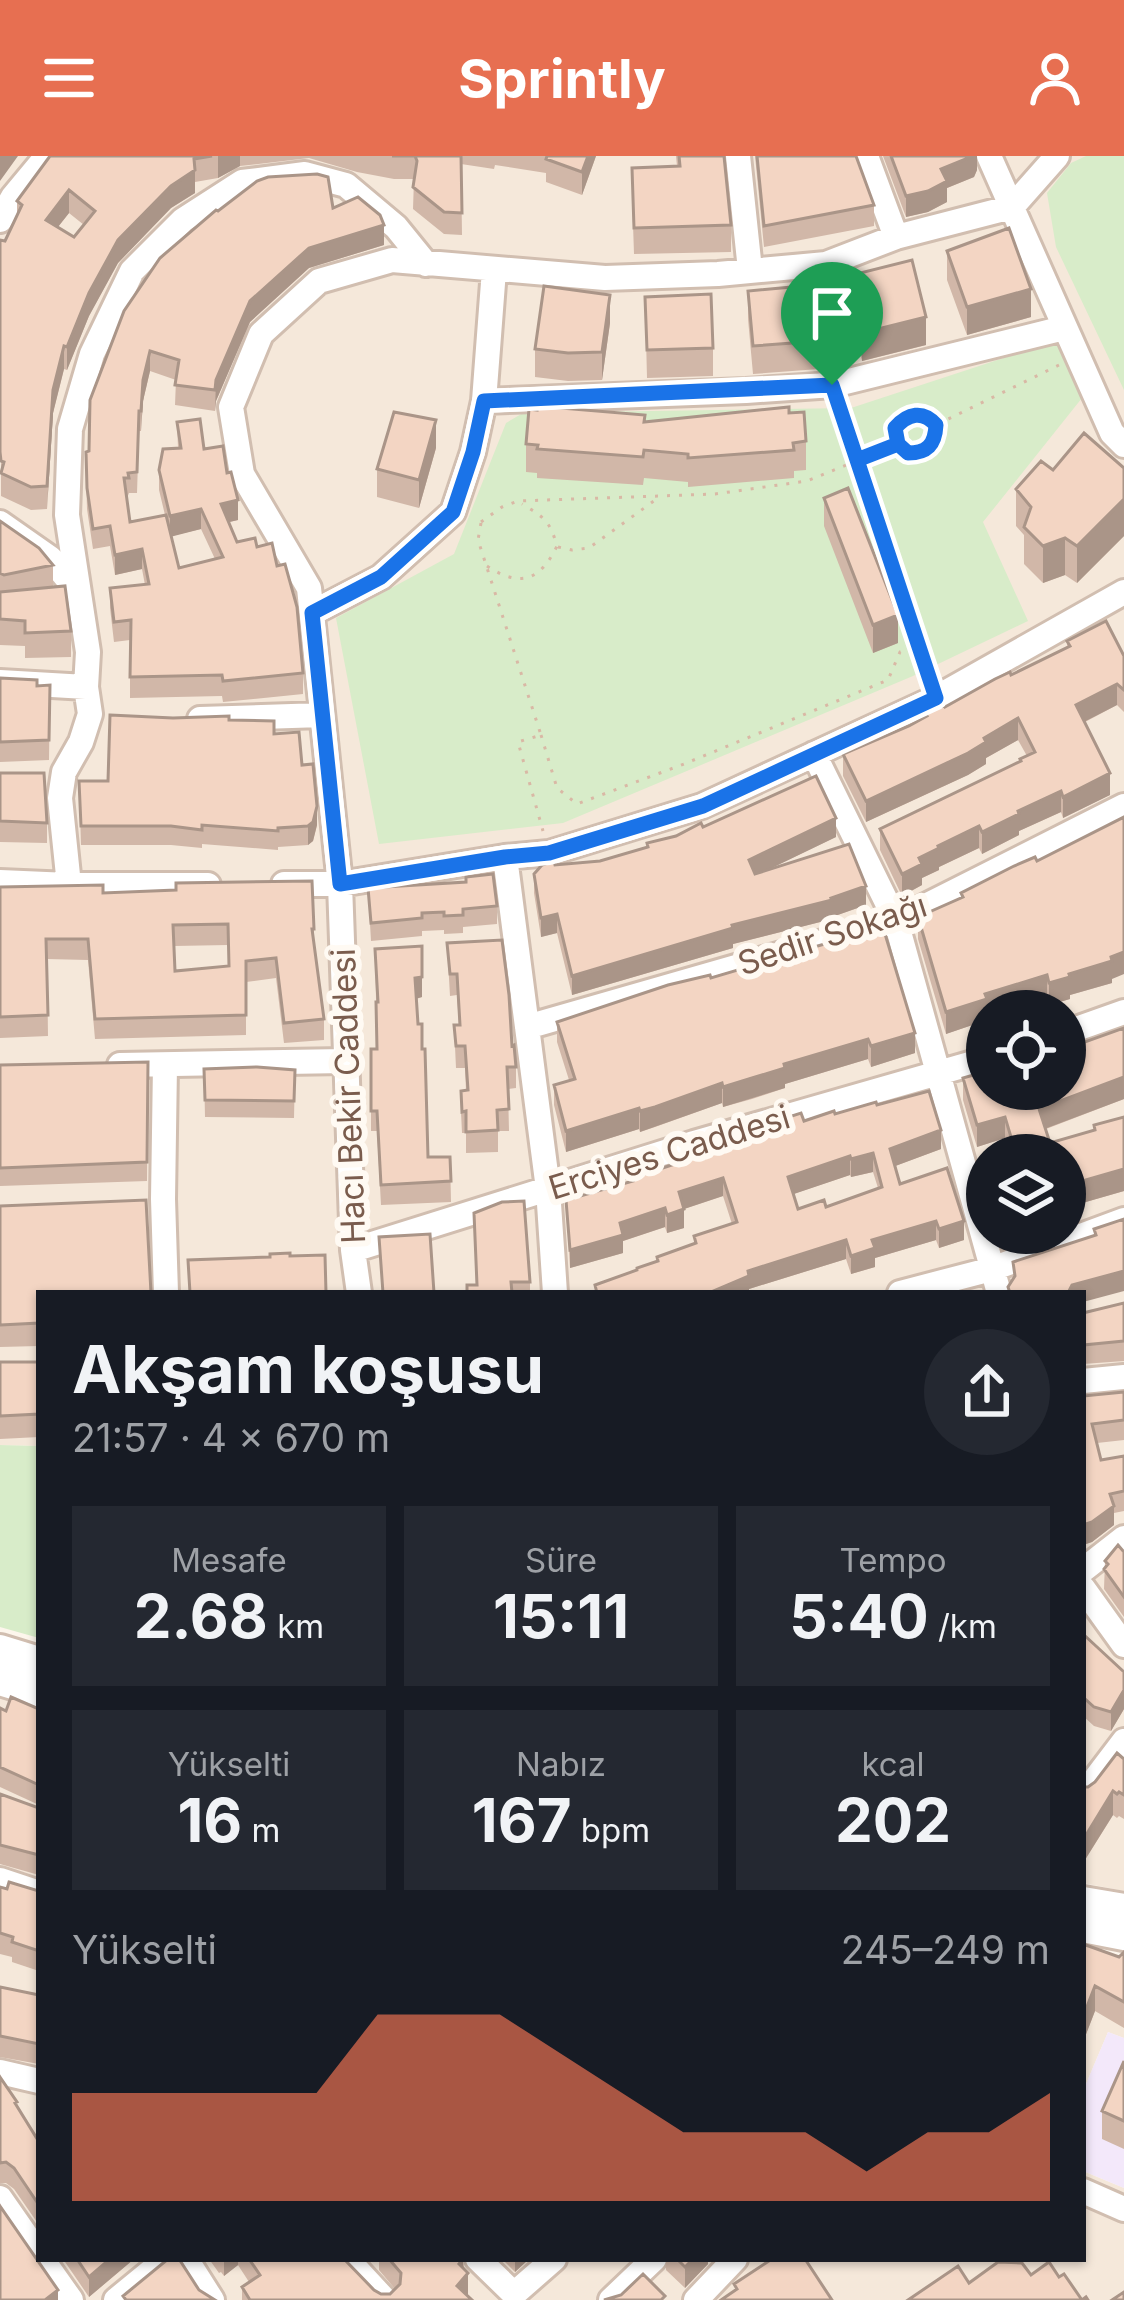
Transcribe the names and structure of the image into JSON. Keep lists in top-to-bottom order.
{
  "streets": {
    "street": ["Sedir Sokağı", "Hacı Bekir Caddesi", "Erciyes Caddesi"]
  },
  "crossings": [
    ["Hacı Bekir Caddesi", "Erciyes Caddesi"]
  ],
  "page": {
    "header": "Sprintly",
    "heading": ["Akşam koşusu", "21:57 · 4 × 670 m"],
    "stats": [
      ["Mesafe", "2.68 km"],
      ["Süre", "15:11"],
      ["Tempo", "5:40 /km"],
      ["Yükselti", "16 m"],
      ["Nabız", "167 bpm"],
      ["kcal", "202"]
    ],
    "chart": ["Yükselti", "245–249 m"]
  }
}
